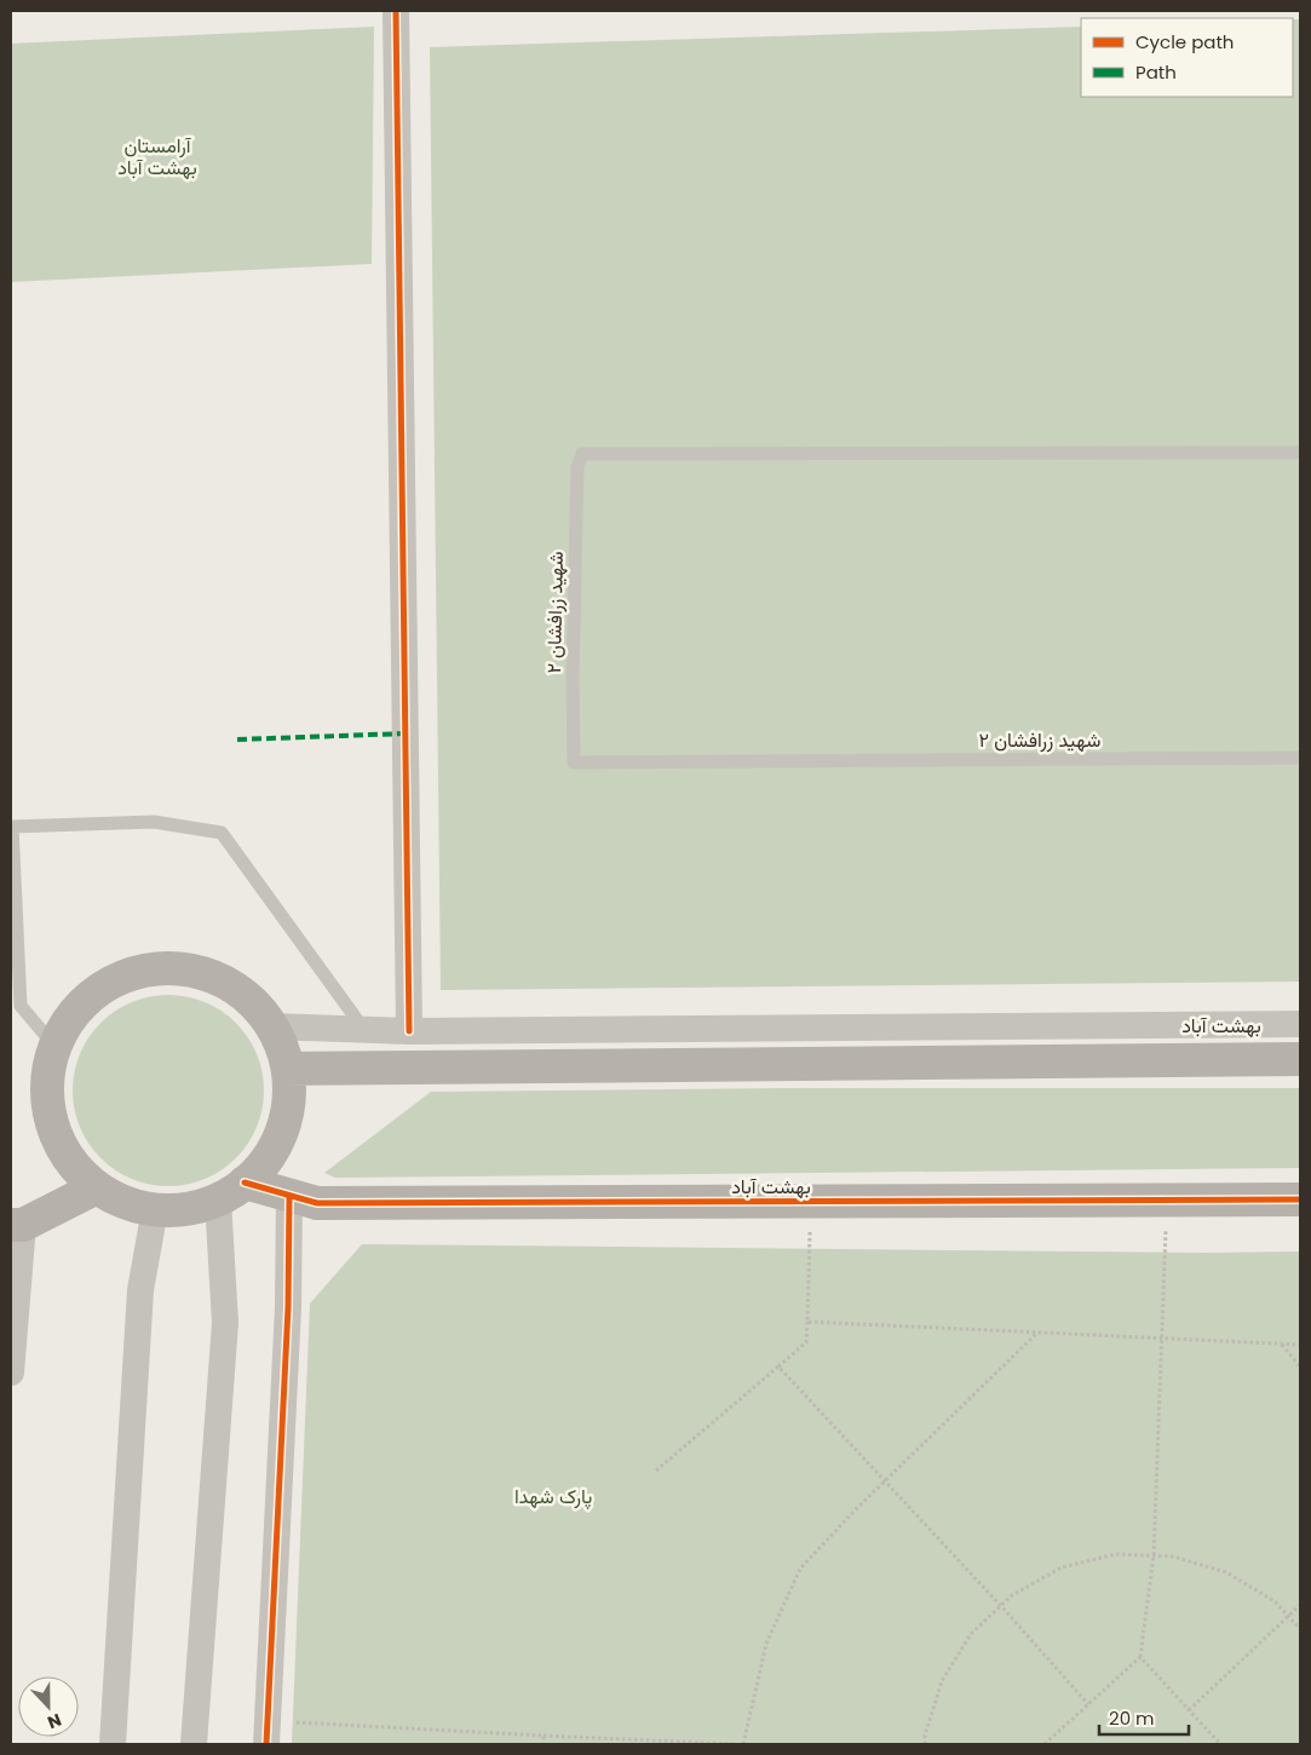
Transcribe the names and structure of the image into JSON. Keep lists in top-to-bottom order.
{
  "streets": {
    "street": ["بهشت آباد"],
    "lane": ["شهید زرافشان ۲"]
  },
  "parks": ["آرامستان بهشت آباد", "پارک شهدا"],
  "legend": ["Cycle path", "Path"],
  "scale_bar": "20 m",
  "north": "bottom"
}
